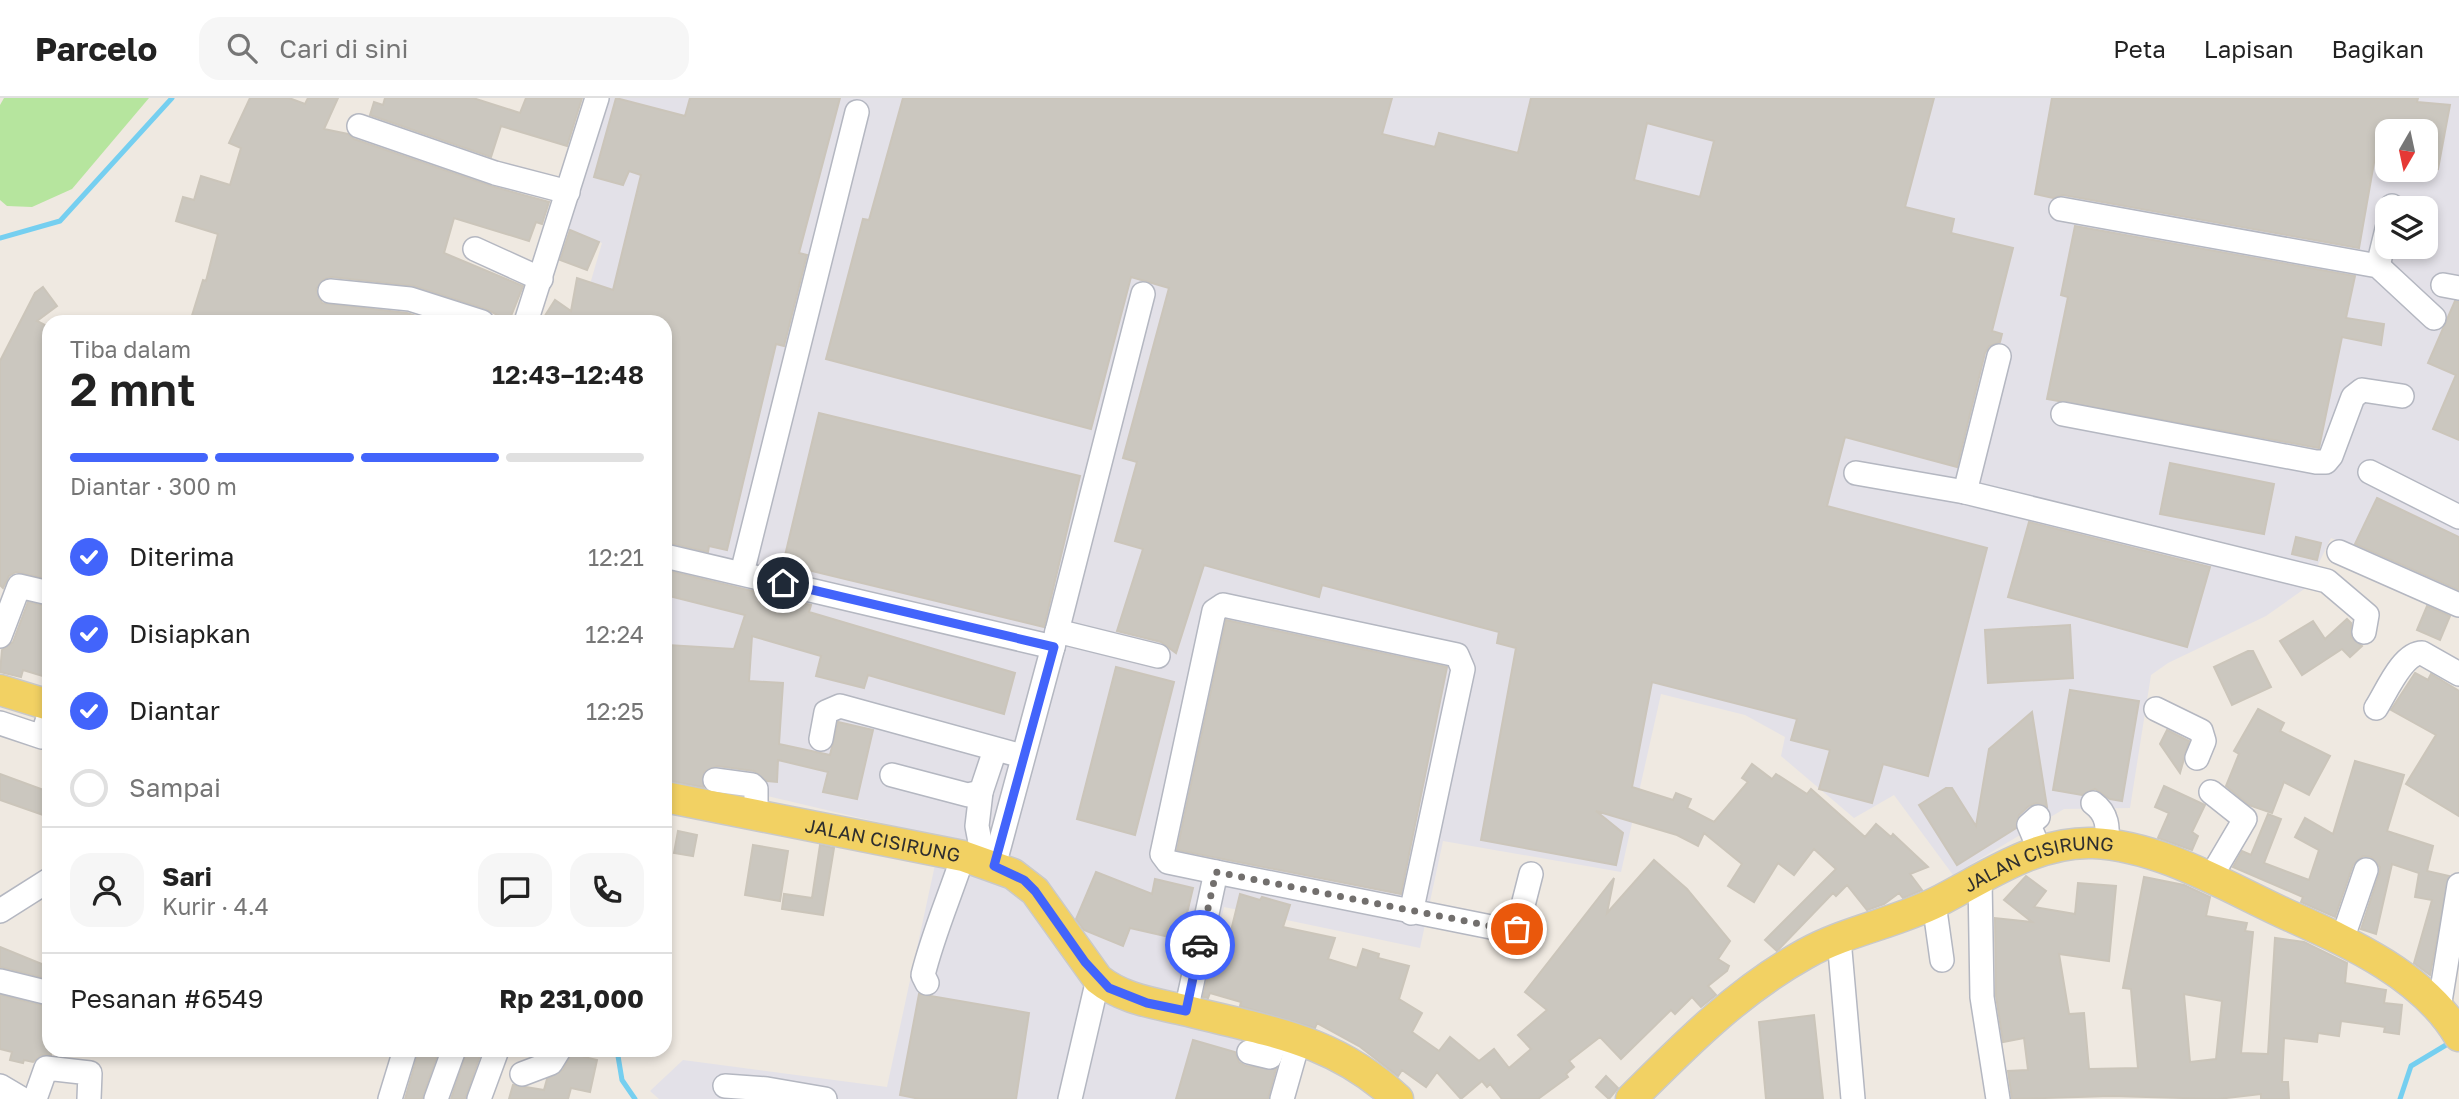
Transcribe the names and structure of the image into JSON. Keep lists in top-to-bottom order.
{
  "streets": {
    "main road": ["JALAN CISIRUNG"]
  },
  "north": "bottom",
  "page": {
    "header": "Parcelo",
    "search": "Cari di sini",
    "nav": ["Peta", "Lapisan", "Bagikan"],
    "heading": ["2 mnt", "Tiba dalam", "12:43–12:48"],
    "panel": [
      "Sari",
      "Kurir · 4.4",
      "Pesanan #6549",
      "Rp 231,000"
    ],
    "bar": "Diantar · 300 m",
    "list": [
      ["Diterima", "12:21"],
      ["Disiapkan", "12:24"],
      ["Diantar", "12:25"],
      "Sampai"
    ]
  }
}
